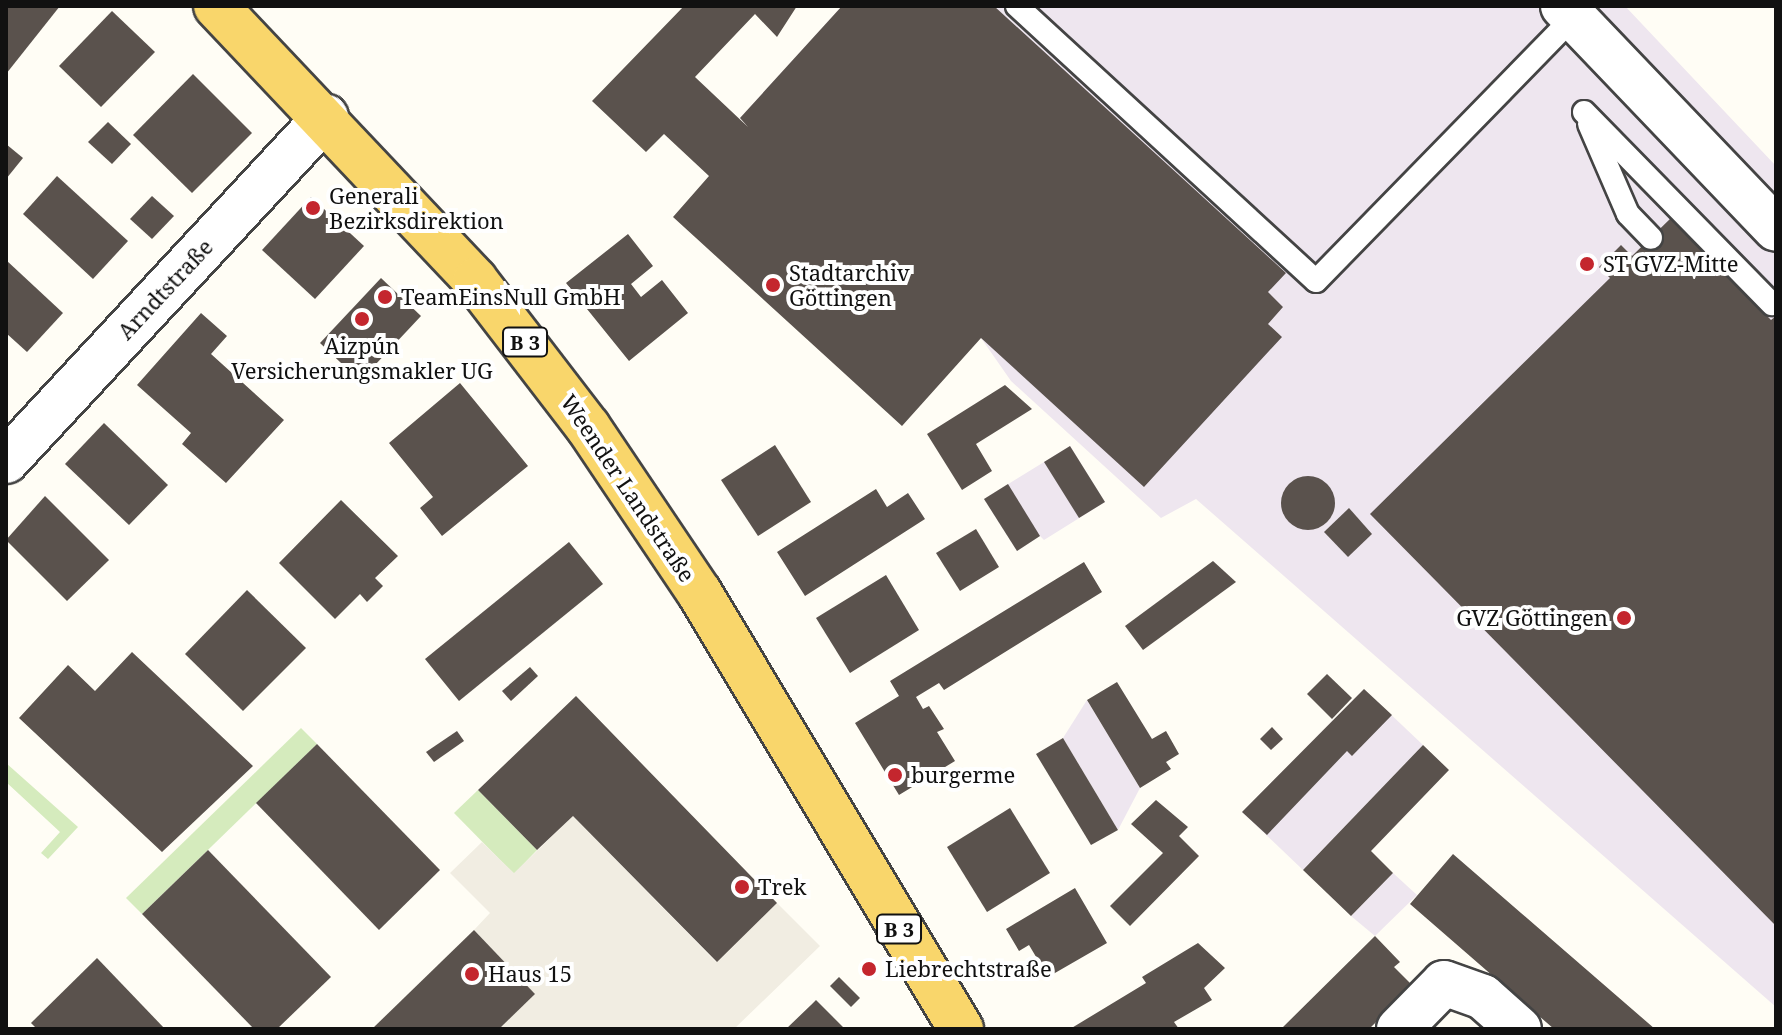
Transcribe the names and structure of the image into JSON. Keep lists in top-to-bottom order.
{
  "streets": {
    "main road": ["B 3", "Weender Landstraße"],
    "street": ["Arndtstraße"]
  },
  "crossings": [
    ["Arndtstraße", "Weender Landstraße"]
  ],
  "places": [
    "Generali Bezirksdirektion",
    "ST GVZ-Mitte",
    "Stadtarchiv Göttingen",
    "TeamEinsNull GmbH",
    "Aizpún Versicherungsmakler UG",
    "GVZ Göttingen",
    "burgerme",
    "Trek",
    "Liebrechtstraße",
    "Haus 15"
  ]
}
